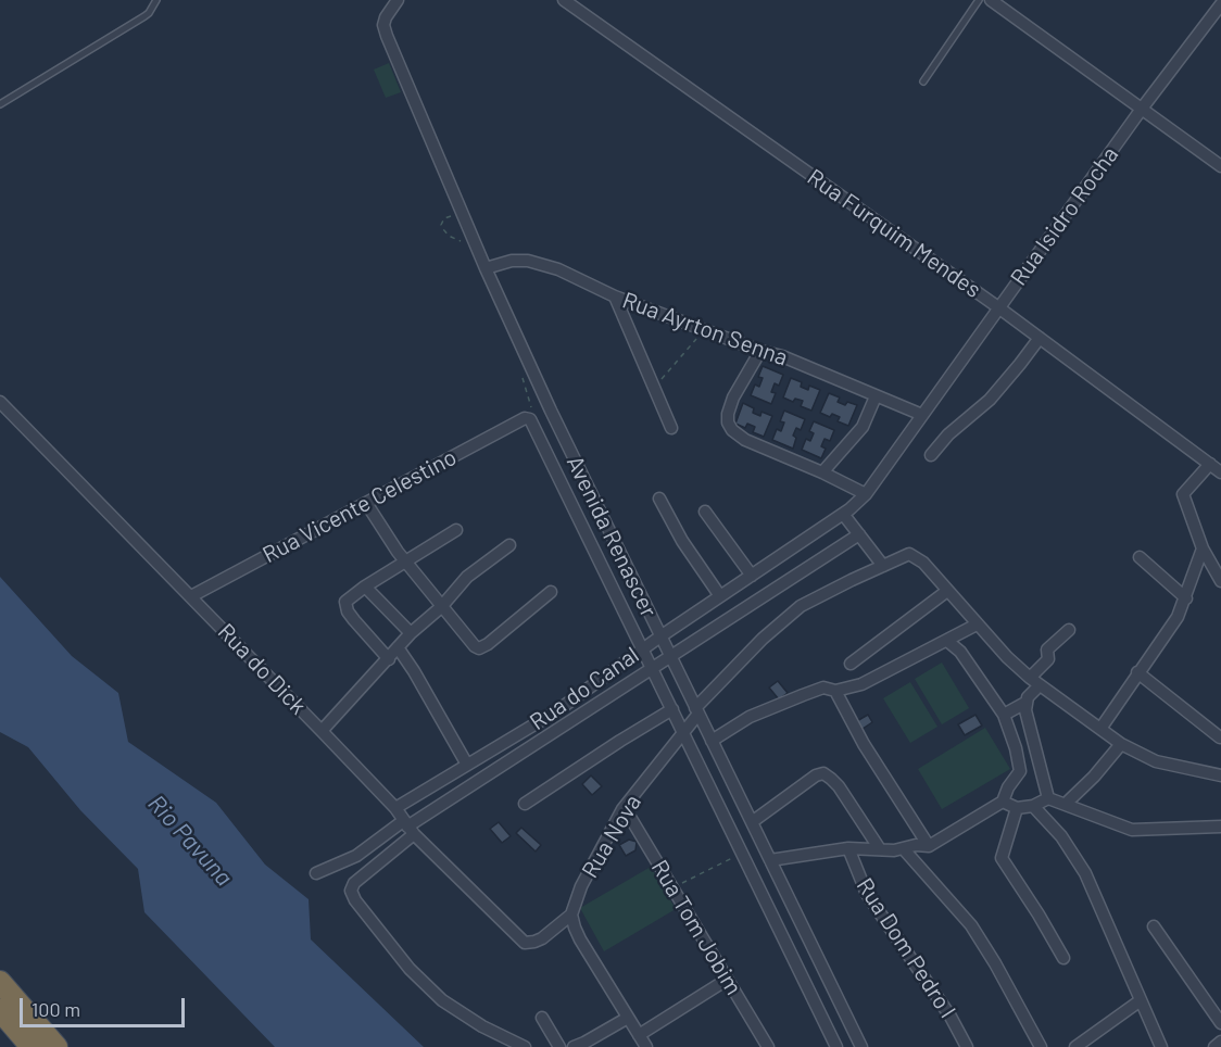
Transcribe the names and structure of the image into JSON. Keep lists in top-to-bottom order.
{
  "streets": {
    "street": [
      "Rua Isidro Rocha",
      "Rua Furquim Mendes",
      "Rua Ayrton Senna",
      "Rua Vicente Celestino",
      "Avenida Renascer",
      "Rua do Dick",
      "Rua do Canal",
      "Rua Nova",
      "Rua Tom Jobim",
      "Rua Dom Pedro I"
    ]
  },
  "crossings": [
    ["Rua Isidro Rocha", "Rua Furquim Mendes"],
    ["Rua Isidro Rocha", "Rua Ayrton Senna"],
    ["Rua Isidro Rocha", "Rua do Canal"],
    ["Rua Ayrton Senna", "Avenida Renascer"],
    ["Rua Vicente Celestino", "Avenida Renascer"],
    ["Rua Vicente Celestino", "Rua do Dick"],
    ["Avenida Renascer", "Rua do Canal"],
    ["Avenida Renascer", "Rua Nova"],
    ["Rua do Dick", "Rua do Canal"],
    ["Rua do Dick", "Rua Nova"],
    ["Rua Nova", "Rua Tom Jobim"]
  ],
  "water": ["Rio Pavuna"],
  "scale_bar": "100 m"
}
